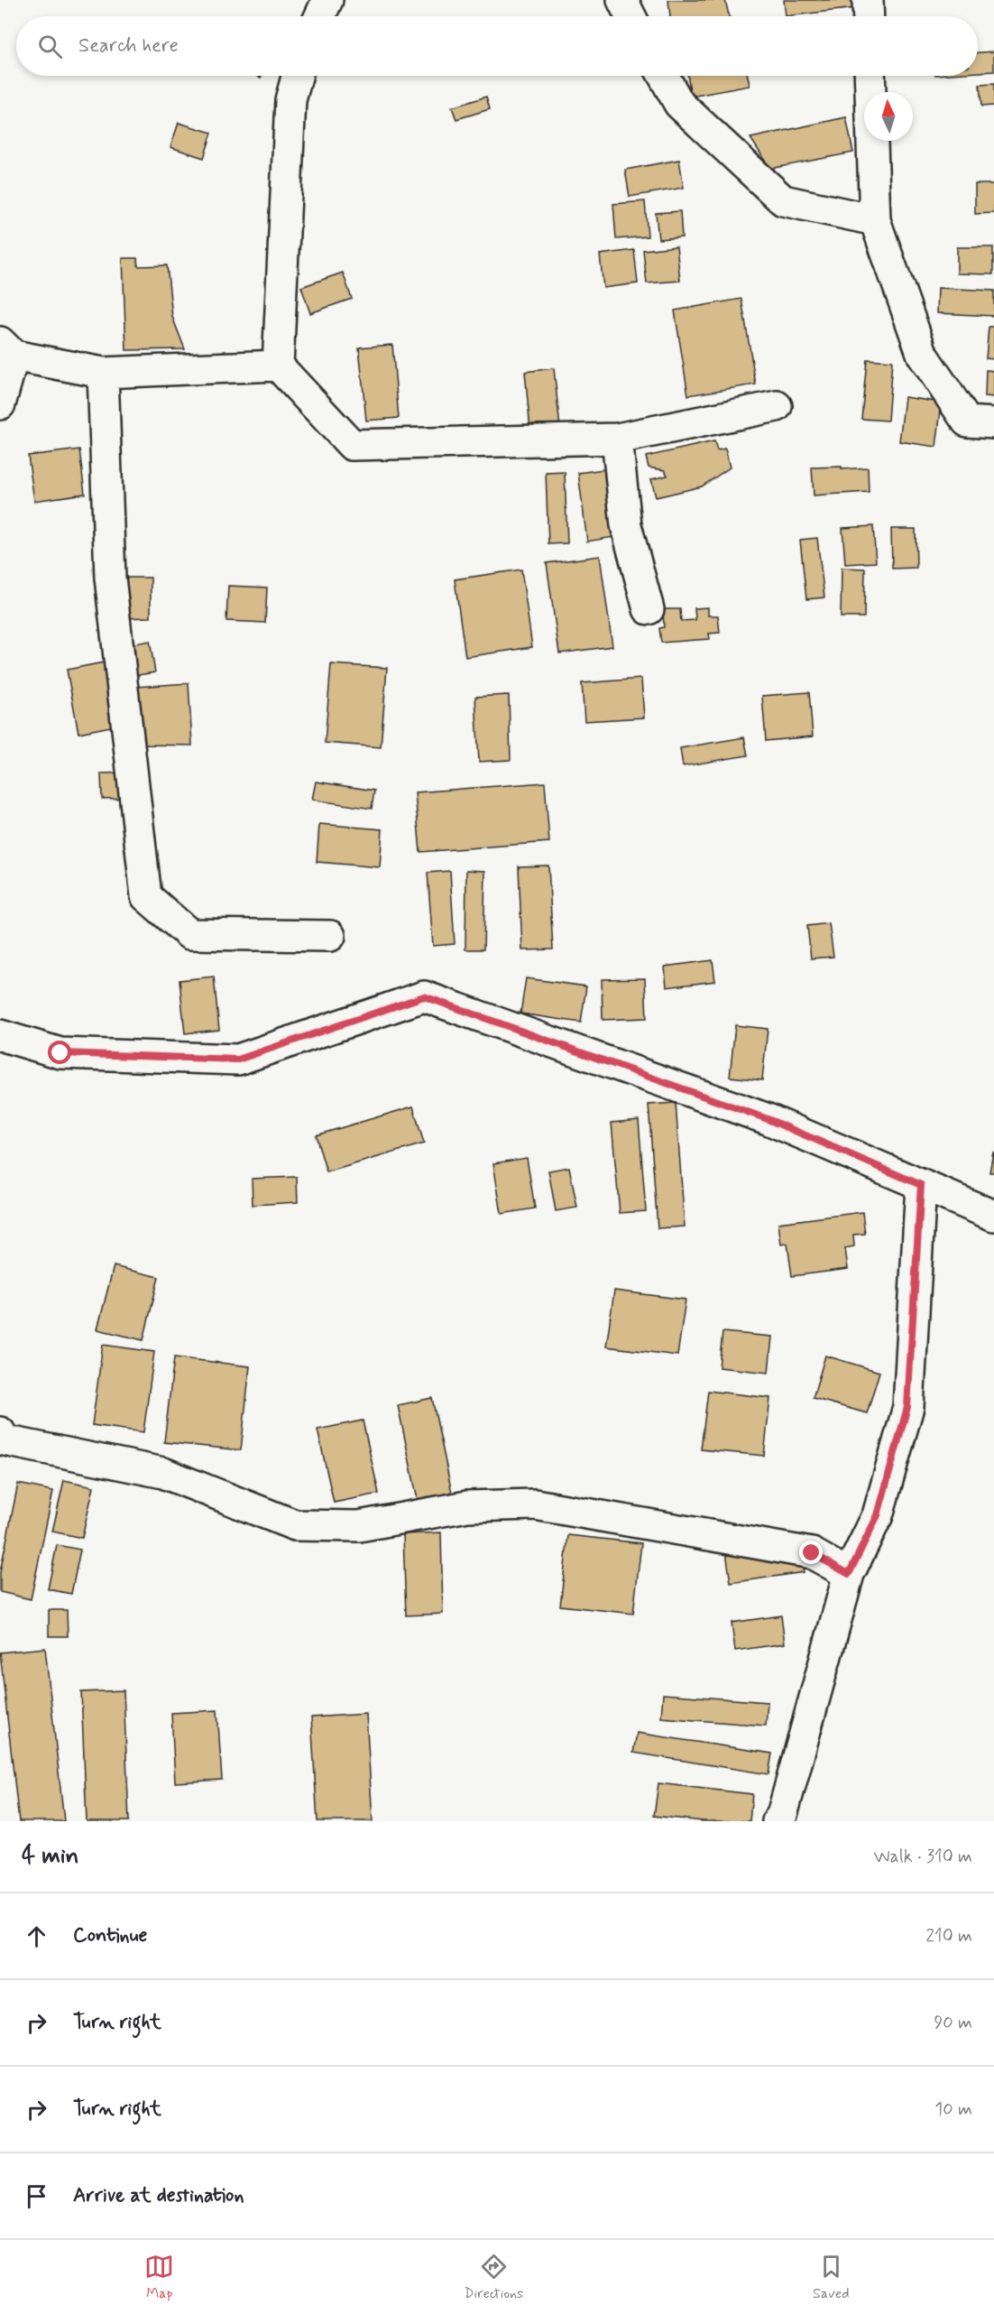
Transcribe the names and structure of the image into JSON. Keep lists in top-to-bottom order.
{
  "north": "top",
  "page": {
    "search": "Search here",
    "heading": ["4 min", "Walk · 310 m"],
    "list": [
      ["Continue", "210 m"],
      ["Turn right", "90 m"],
      ["Turn right", "10 m"],
      "Arrive at destination"
    ],
    "nav": ["Map", "Directions", "Saved"]
  }
}
